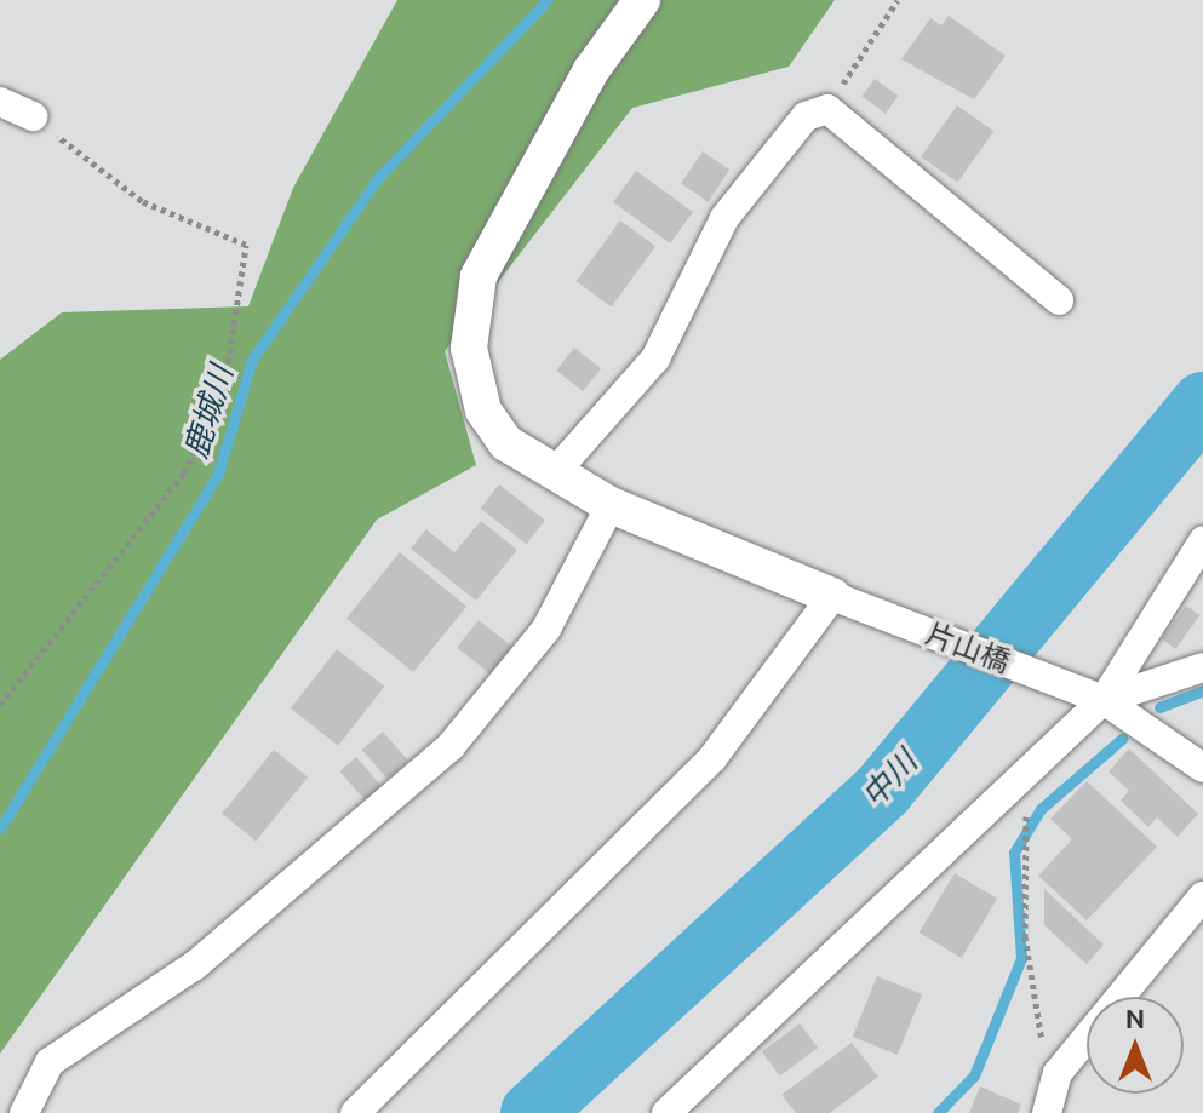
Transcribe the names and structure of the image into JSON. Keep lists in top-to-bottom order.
{
  "streets": {
    "street": ["片山橋"]
  },
  "water": ["鹿城川", "中川"],
  "north": "top"
}
